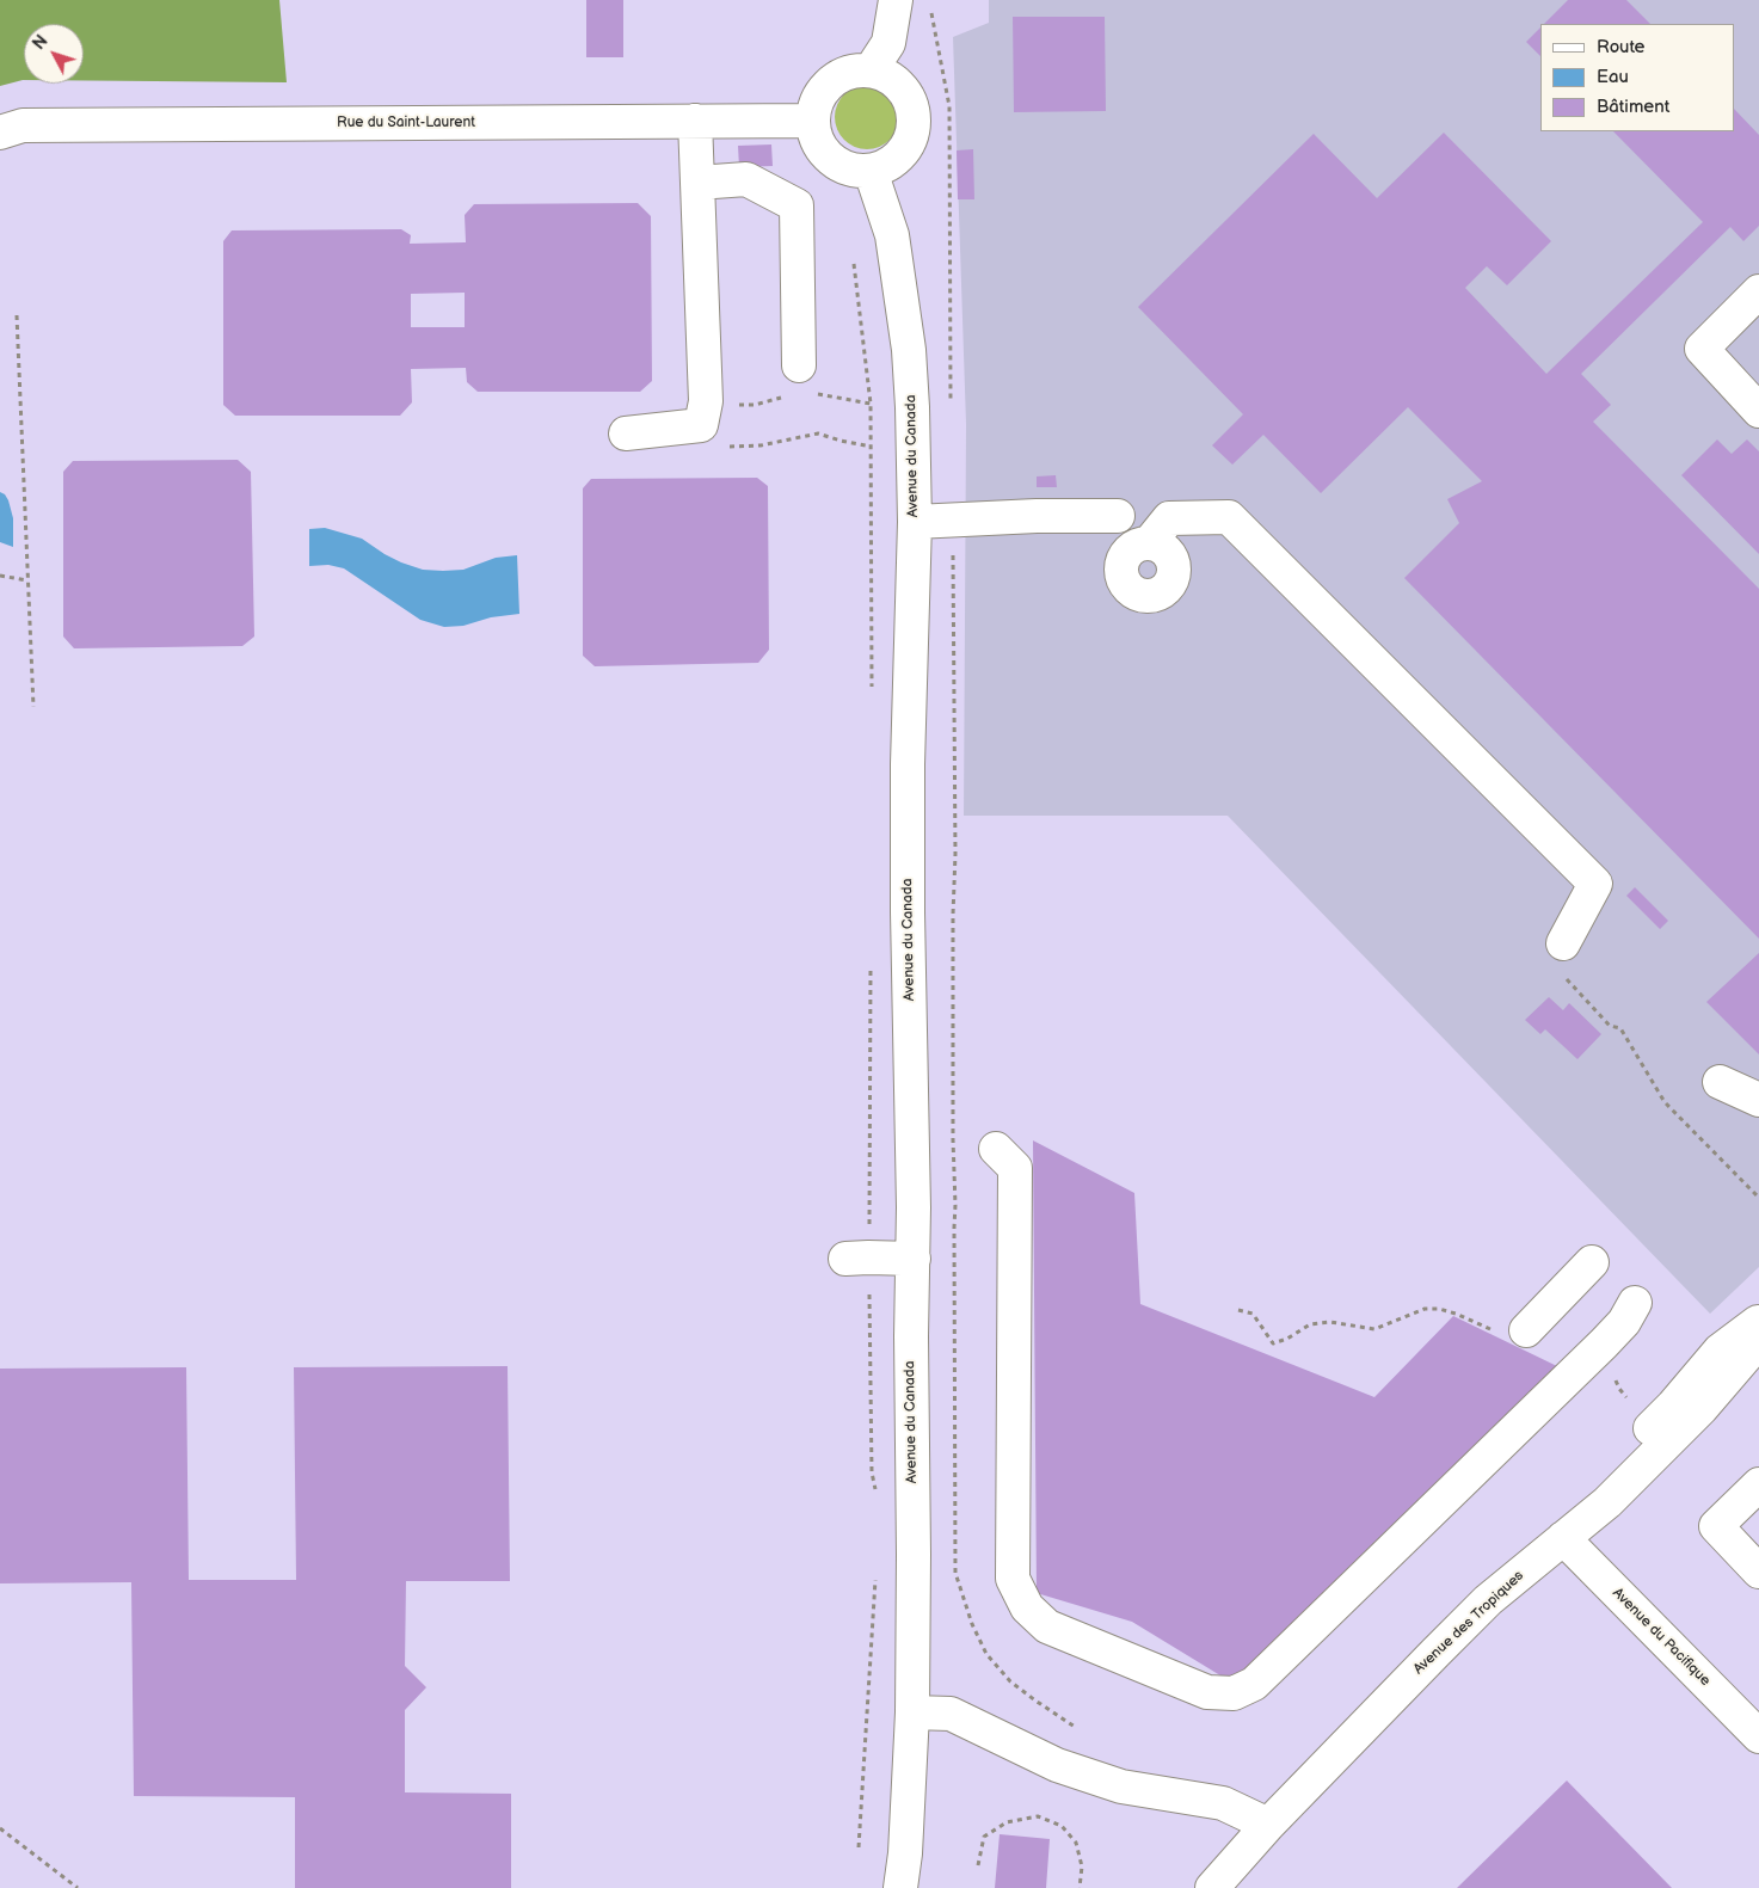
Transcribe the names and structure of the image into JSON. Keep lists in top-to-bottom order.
{
  "streets": {
    "street": [
      "Rue du Saint-Laurent",
      "Avenue du Canada",
      "Avenue des Tropiques",
      "Avenue du Pacifique"
    ]
  },
  "crossings": [
    ["Rue du Saint-Laurent", "Avenue du Canada"],
    ["Avenue des Tropiques", "Avenue du Pacifique"]
  ],
  "legend": ["Route", "Eau", "Bâtiment"],
  "north": "top left"
}
